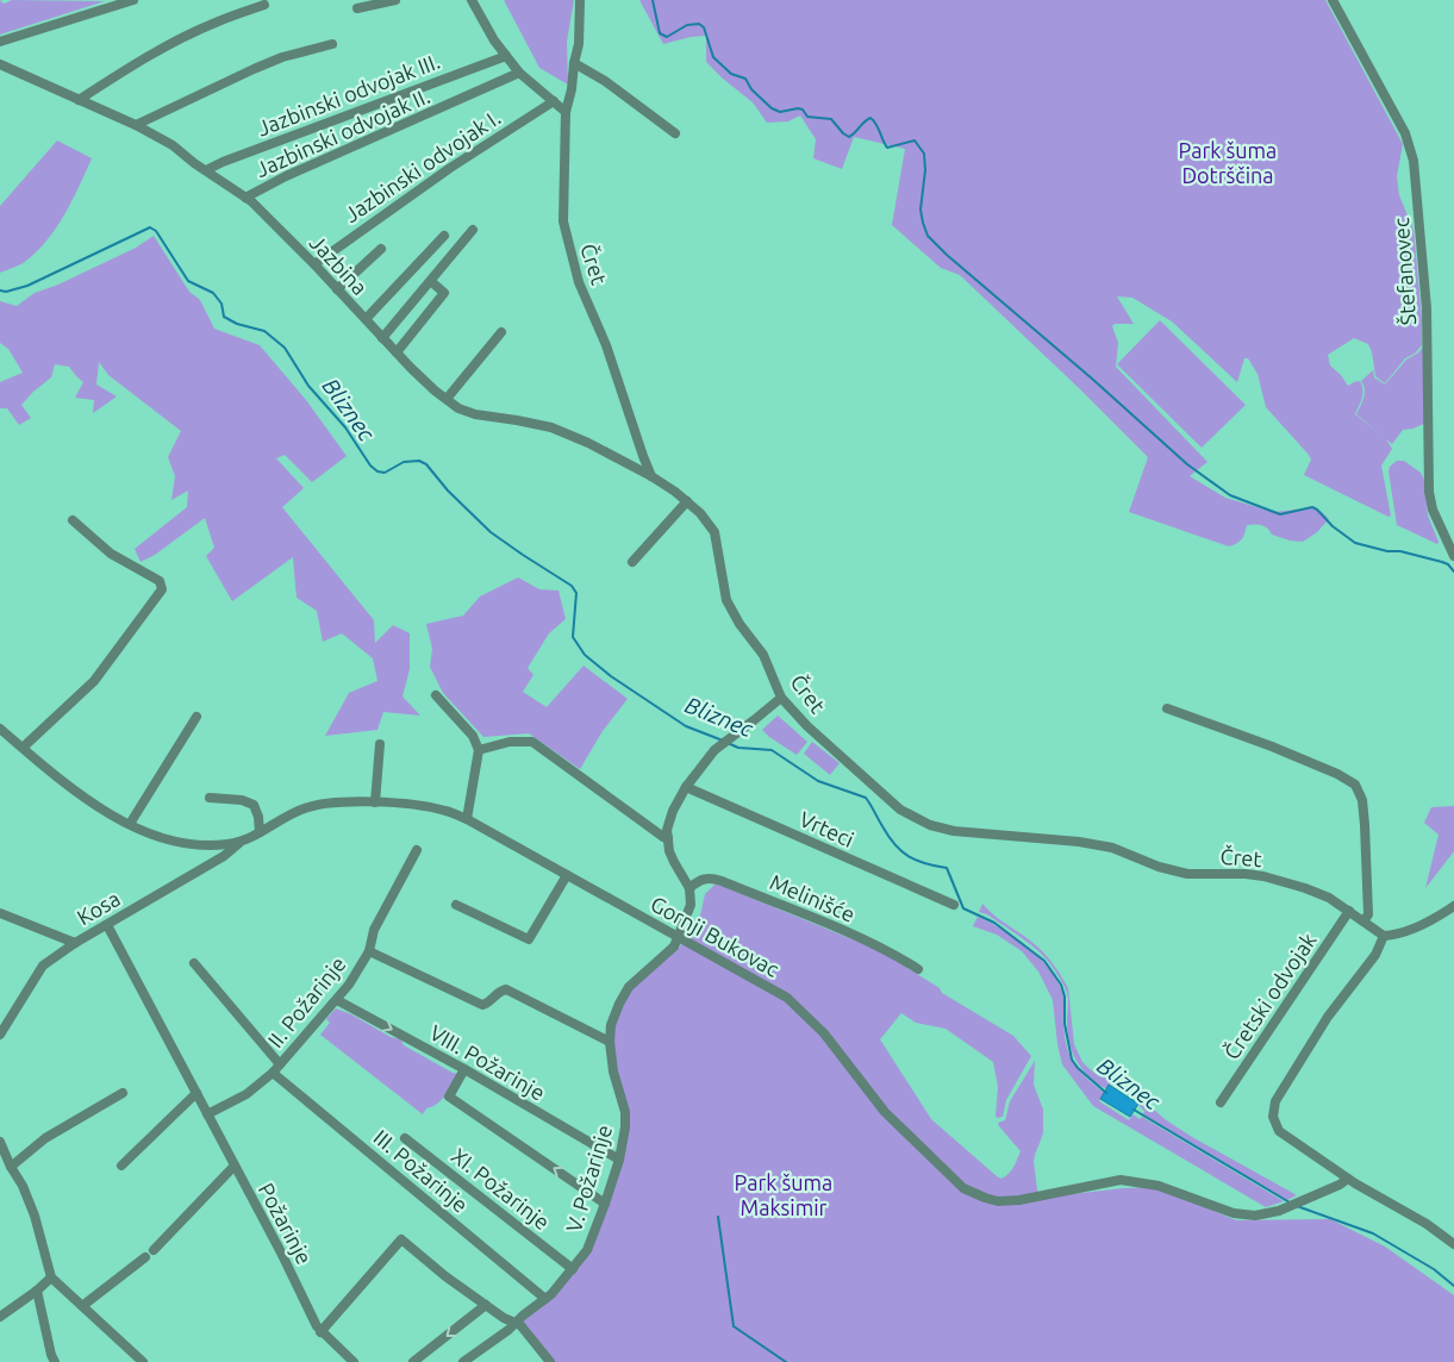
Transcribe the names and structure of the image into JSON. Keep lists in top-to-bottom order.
{
  "streets": {
    "street": [
      "Jazbinski odvojak III.",
      "Jazbinski odvojak II.",
      "Jazbinski odvojak I.",
      "Čret",
      "Jazbina",
      "Štefanovec",
      "Vrteci",
      "Melinišće",
      "Kosa",
      "Gornji Bukovac",
      "Čretski odvojak",
      "II. Požarinje",
      "VIII. Požarinje",
      "III. Požarinje",
      "V. Požarinje",
      "XI. Požarinje",
      "Požarinje"
    ]
  },
  "crossings": [
    ["Jazbinski odvojak III.", "Jazbina"],
    ["Jazbinski odvojak II.", "Jazbina"],
    ["Jazbinski odvojak I.", "Jazbina"],
    ["Čret", "Jazbina"],
    ["Čret", "Čretski odvojak"],
    ["Kosa", "Gornji Bukovac"],
    ["Kosa", "Požarinje"],
    ["Gornji Bukovac", "V. Požarinje"],
    ["II. Požarinje", "VIII. Požarinje"],
    ["II. Požarinje", "III. Požarinje"],
    ["II. Požarinje", "Požarinje"],
    ["VIII. Požarinje", "V. Požarinje"],
    ["III. Požarinje", "V. Požarinje"],
    ["V. Požarinje", "XI. Požarinje"]
  ],
  "water": ["Bliznec"],
  "parks": ["Park šuma Dotrščina", "Park šuma Maksimir"]
}
